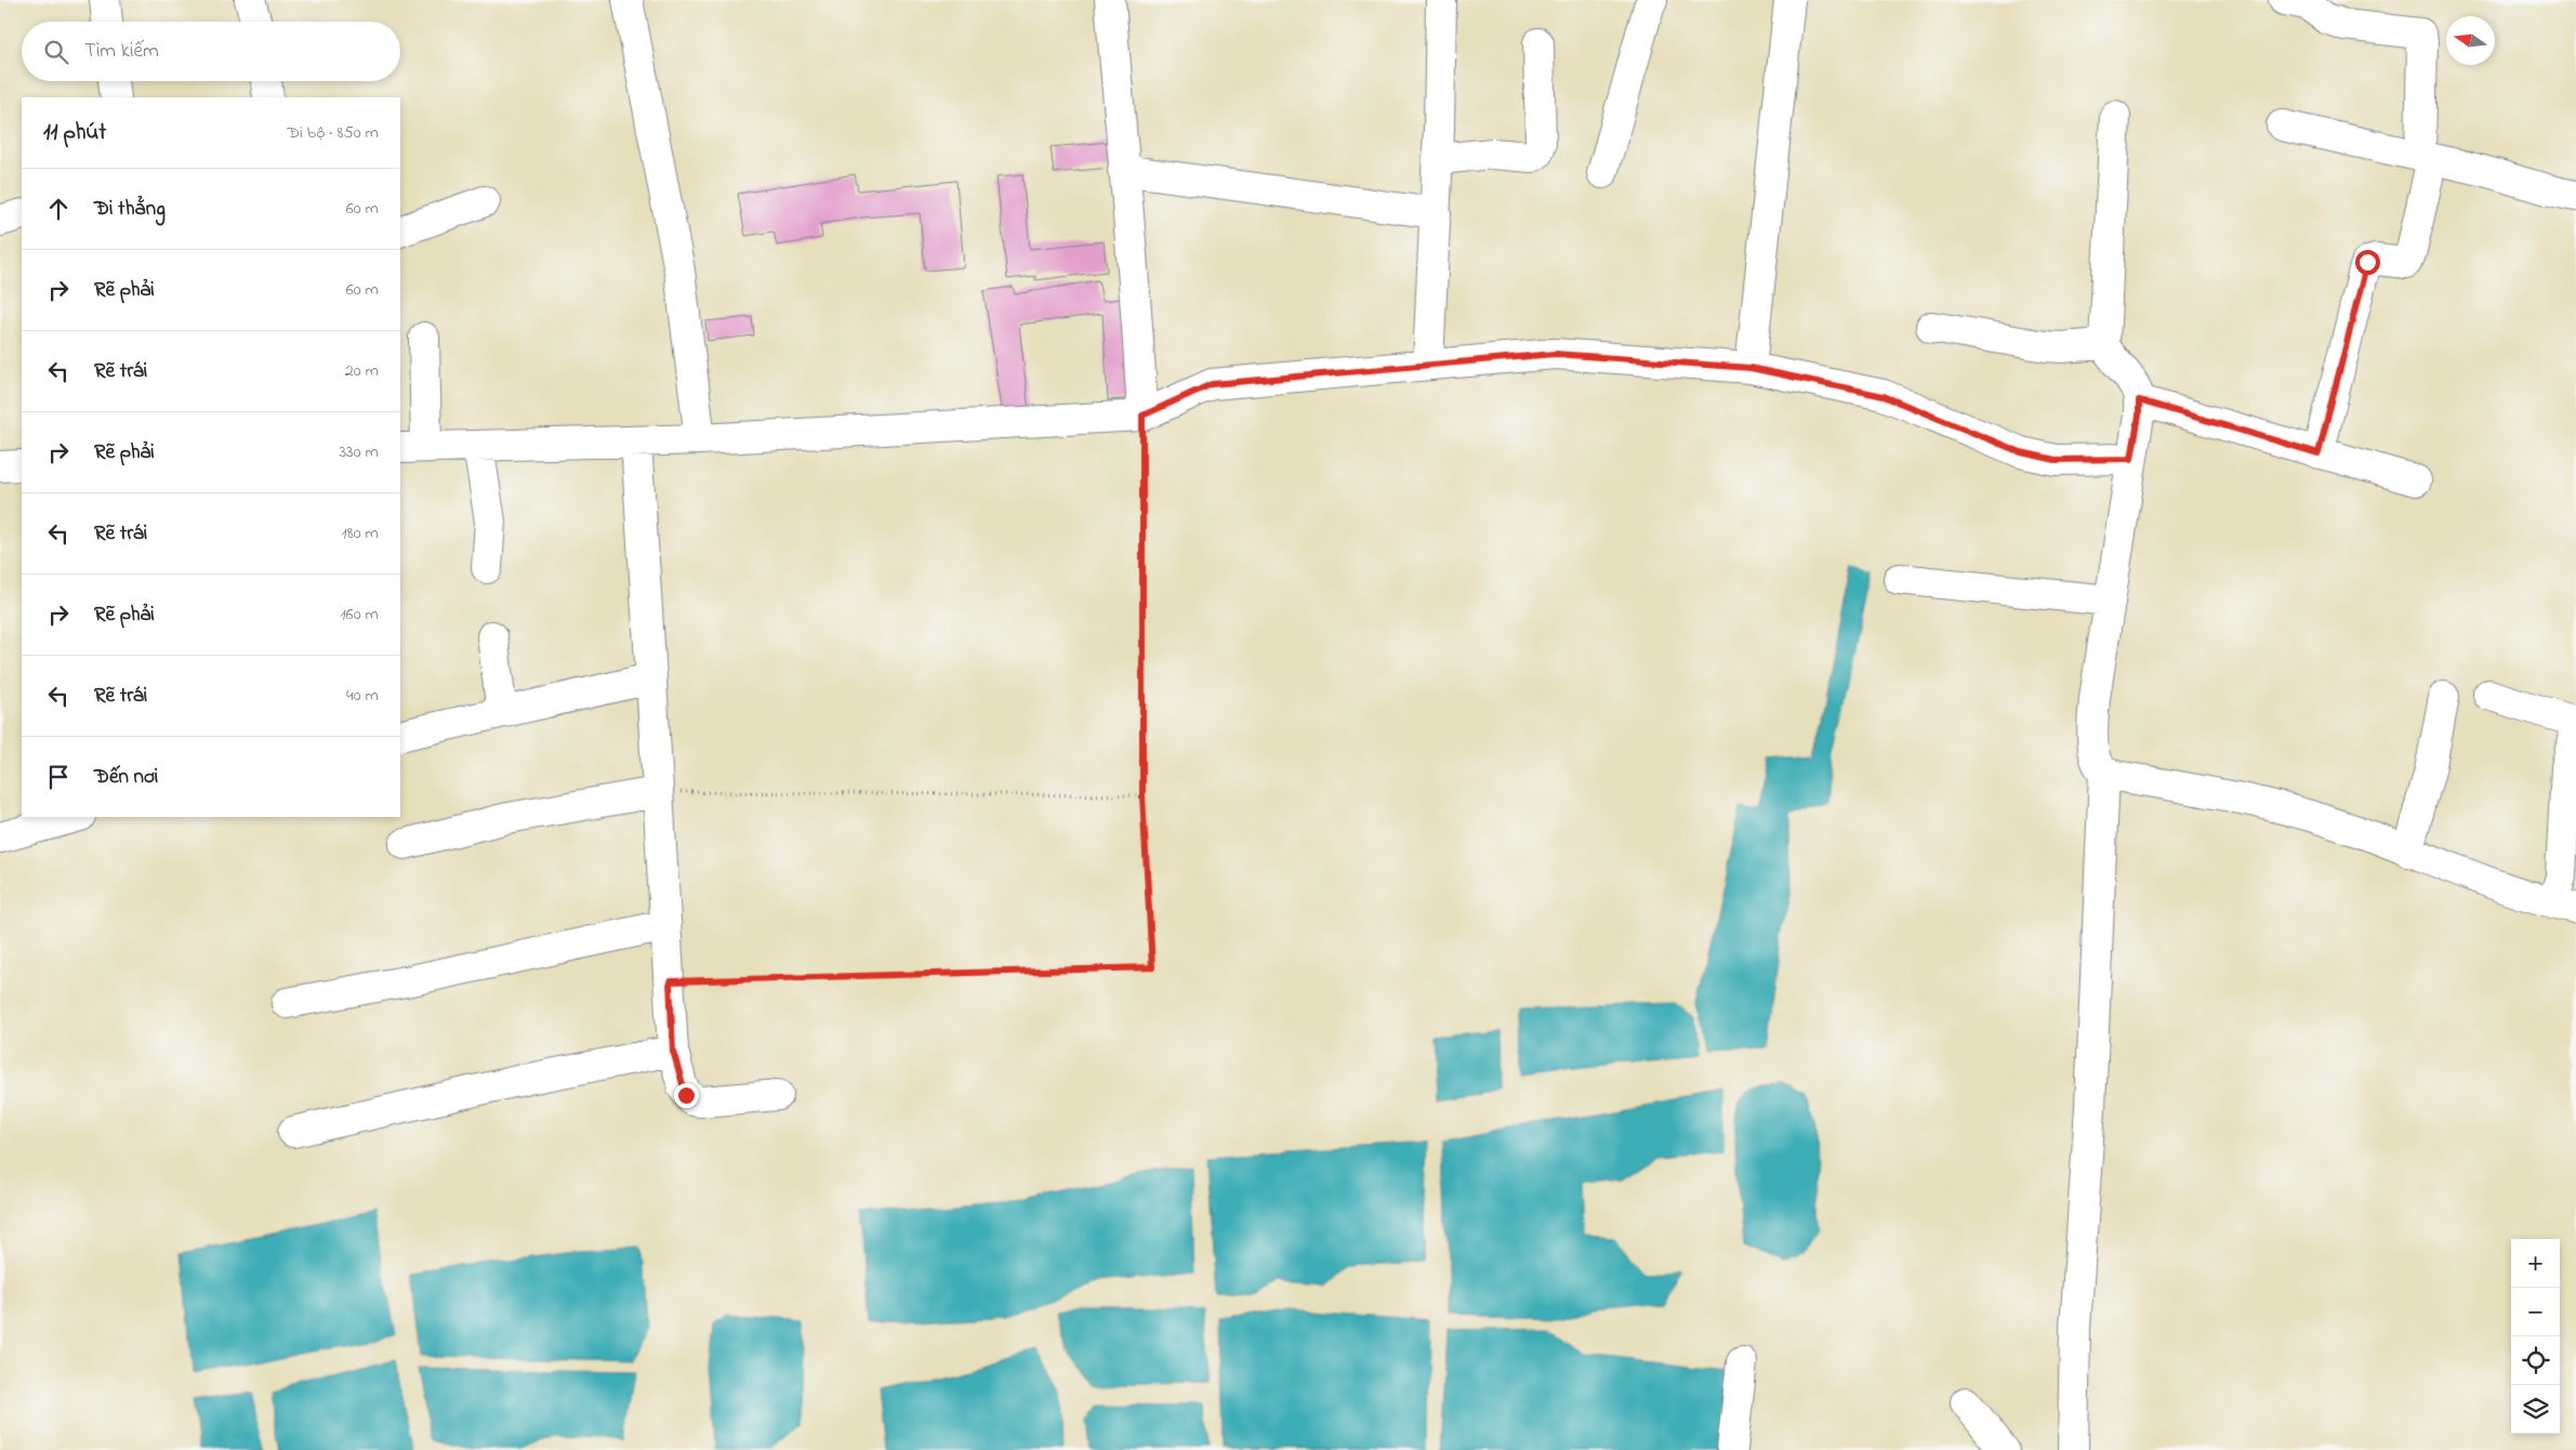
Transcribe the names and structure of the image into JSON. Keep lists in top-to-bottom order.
{
  "north": "left",
  "page": {
    "search": "Tìm kiếm",
    "heading": ["11 phút", "Đi bộ · 850 m"],
    "list": [
      ["Đi thẳng", "60 m"],
      ["Rẽ phải", "60 m"],
      ["Rẽ trái", "20 m"],
      ["Rẽ phải", "330 m"],
      ["Rẽ trái", "180 m"],
      ["Rẽ phải", "160 m"],
      ["Rẽ trái", "40 m"],
      "Đến nơi"
    ],
    "map_buttons": ["+", "−"]
  }
}
